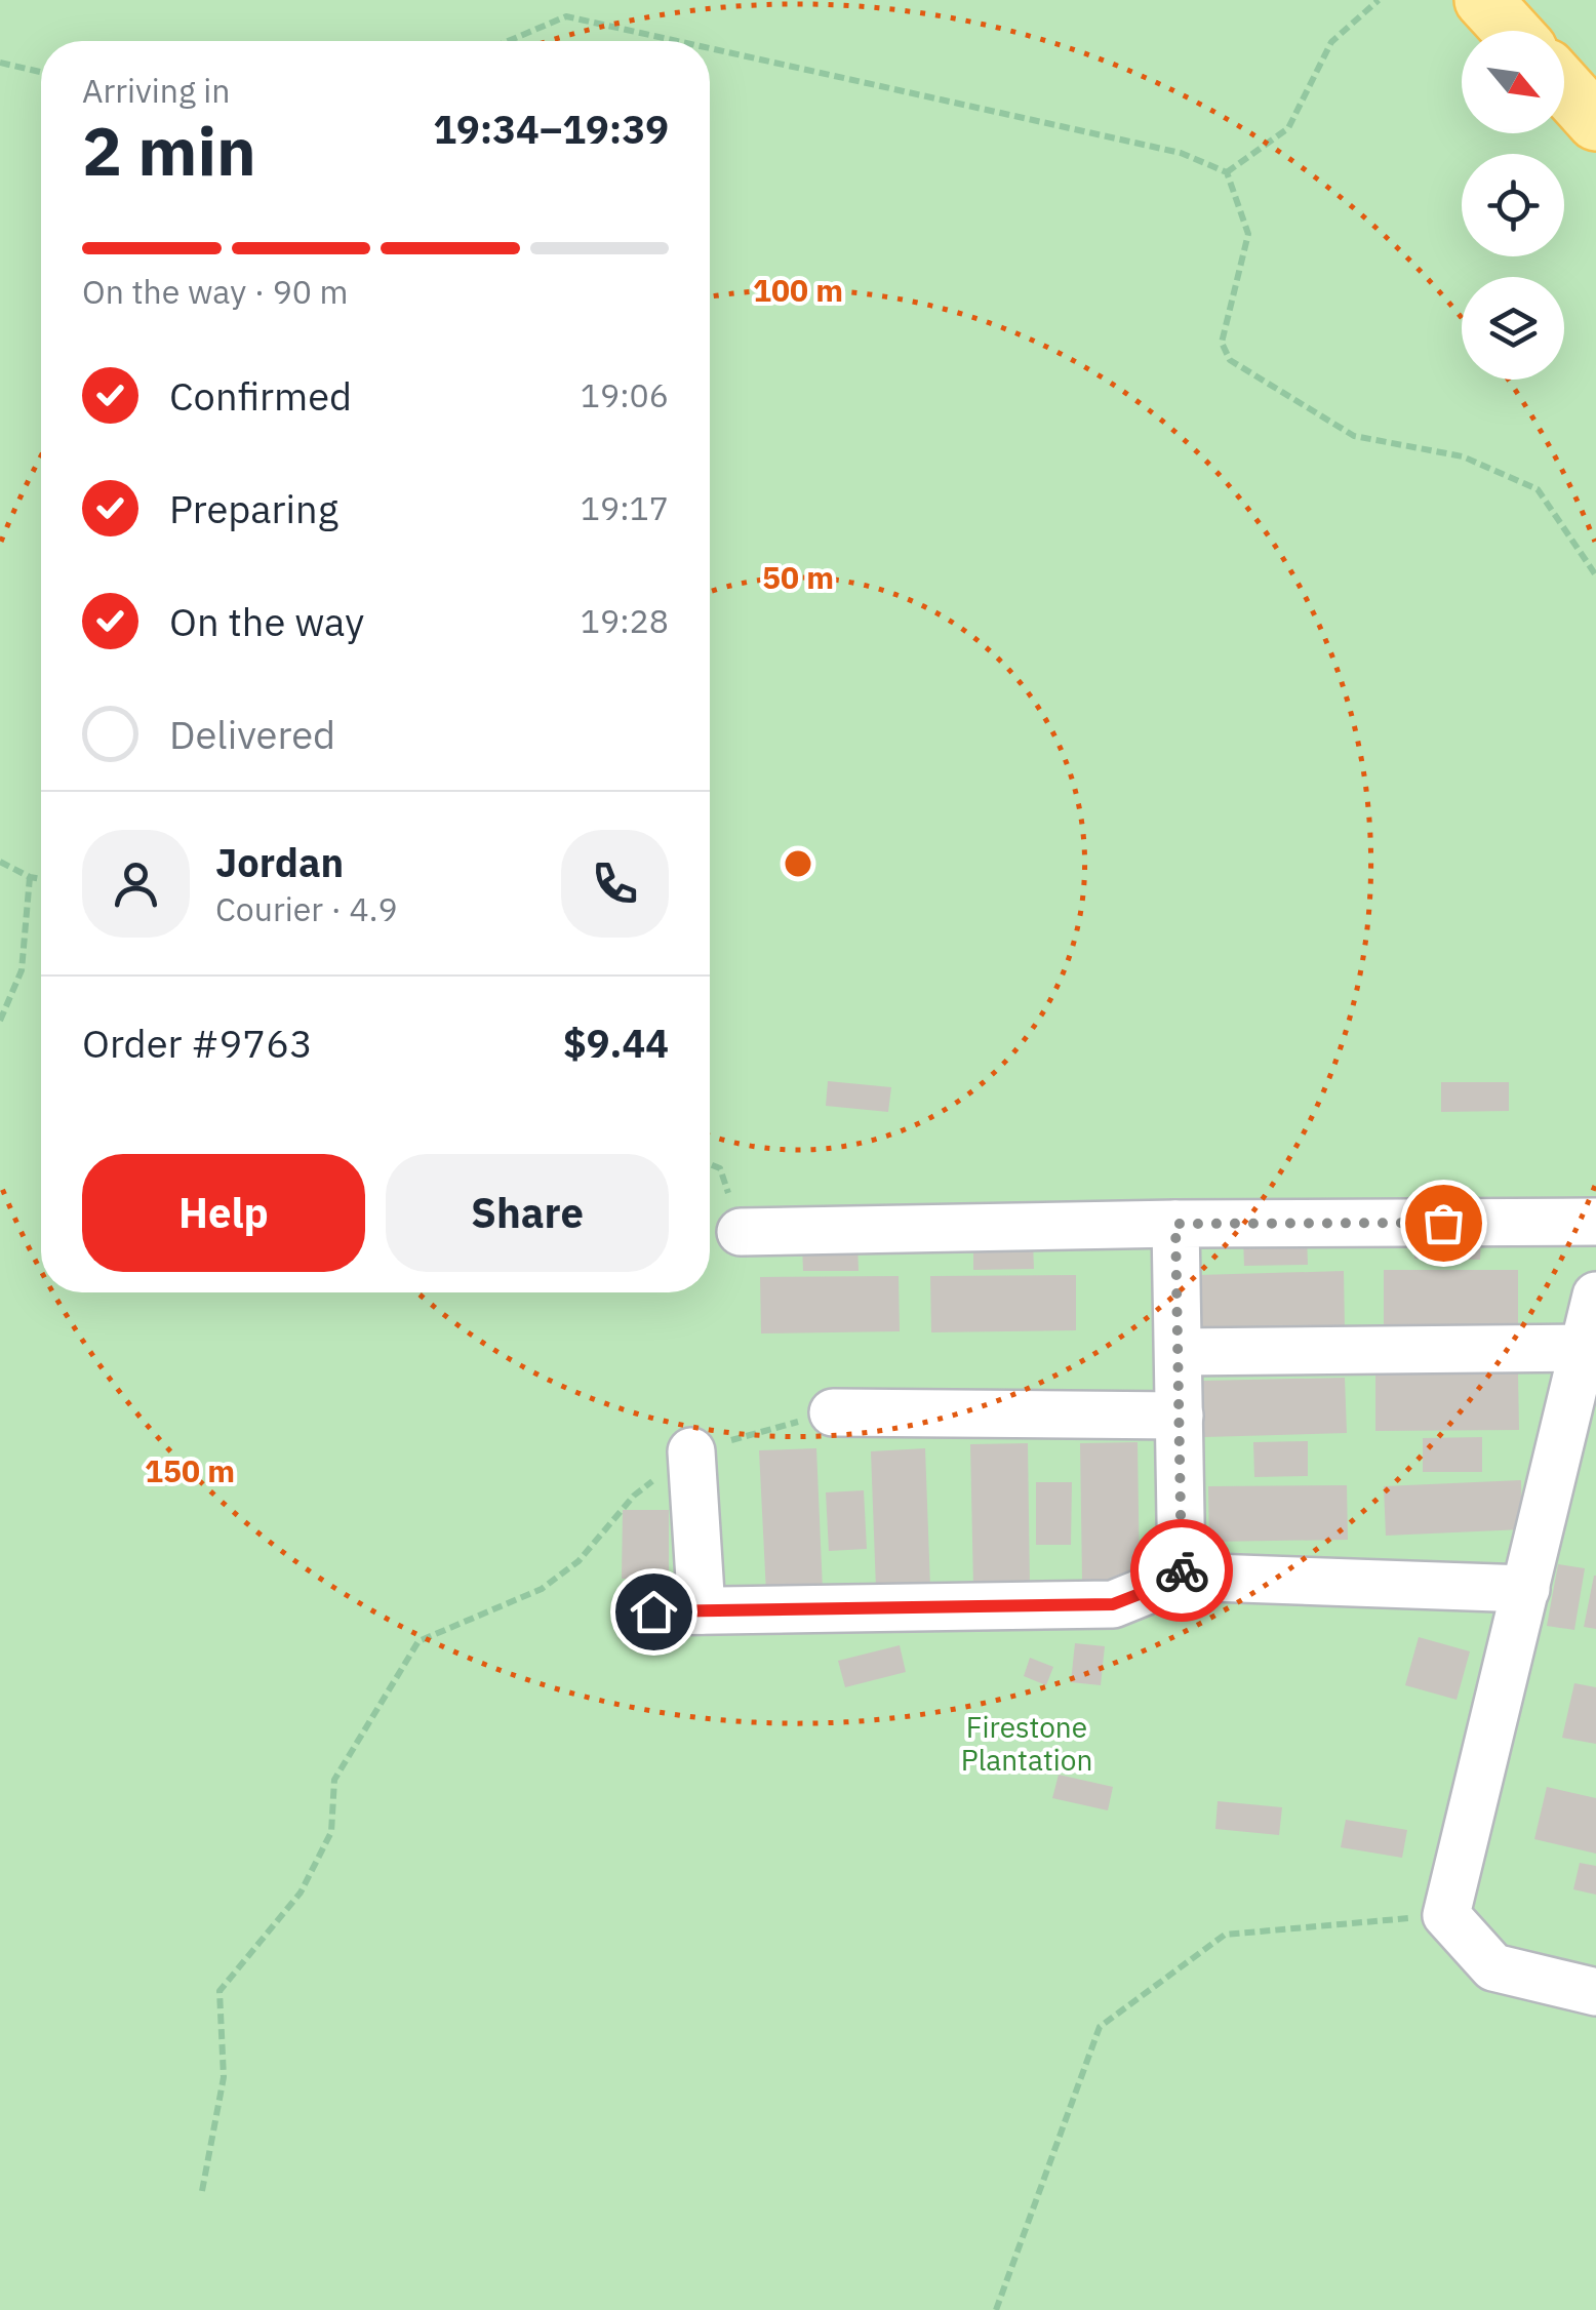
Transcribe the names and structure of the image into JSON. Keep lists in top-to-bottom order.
{
  "parks": ["Firestone Plantation"],
  "north": "bottom right",
  "page": {
    "heading": ["2 min", "Arriving in", "19:34–19:39"],
    "panel": [
      "Jordan",
      "Courier · 4.9",
      "Order #9763",
      "$9.44"
    ],
    "bar": "On the way · 90 m",
    "list": [
      ["Confirmed", "19:06"],
      ["Preparing", "19:17"],
      ["On the way", "19:28"],
      "Delivered"
    ],
    "buttons": ["Help", "Share"]
  },
  "rings": ["100 m", "50 m", "150 m"]
}
